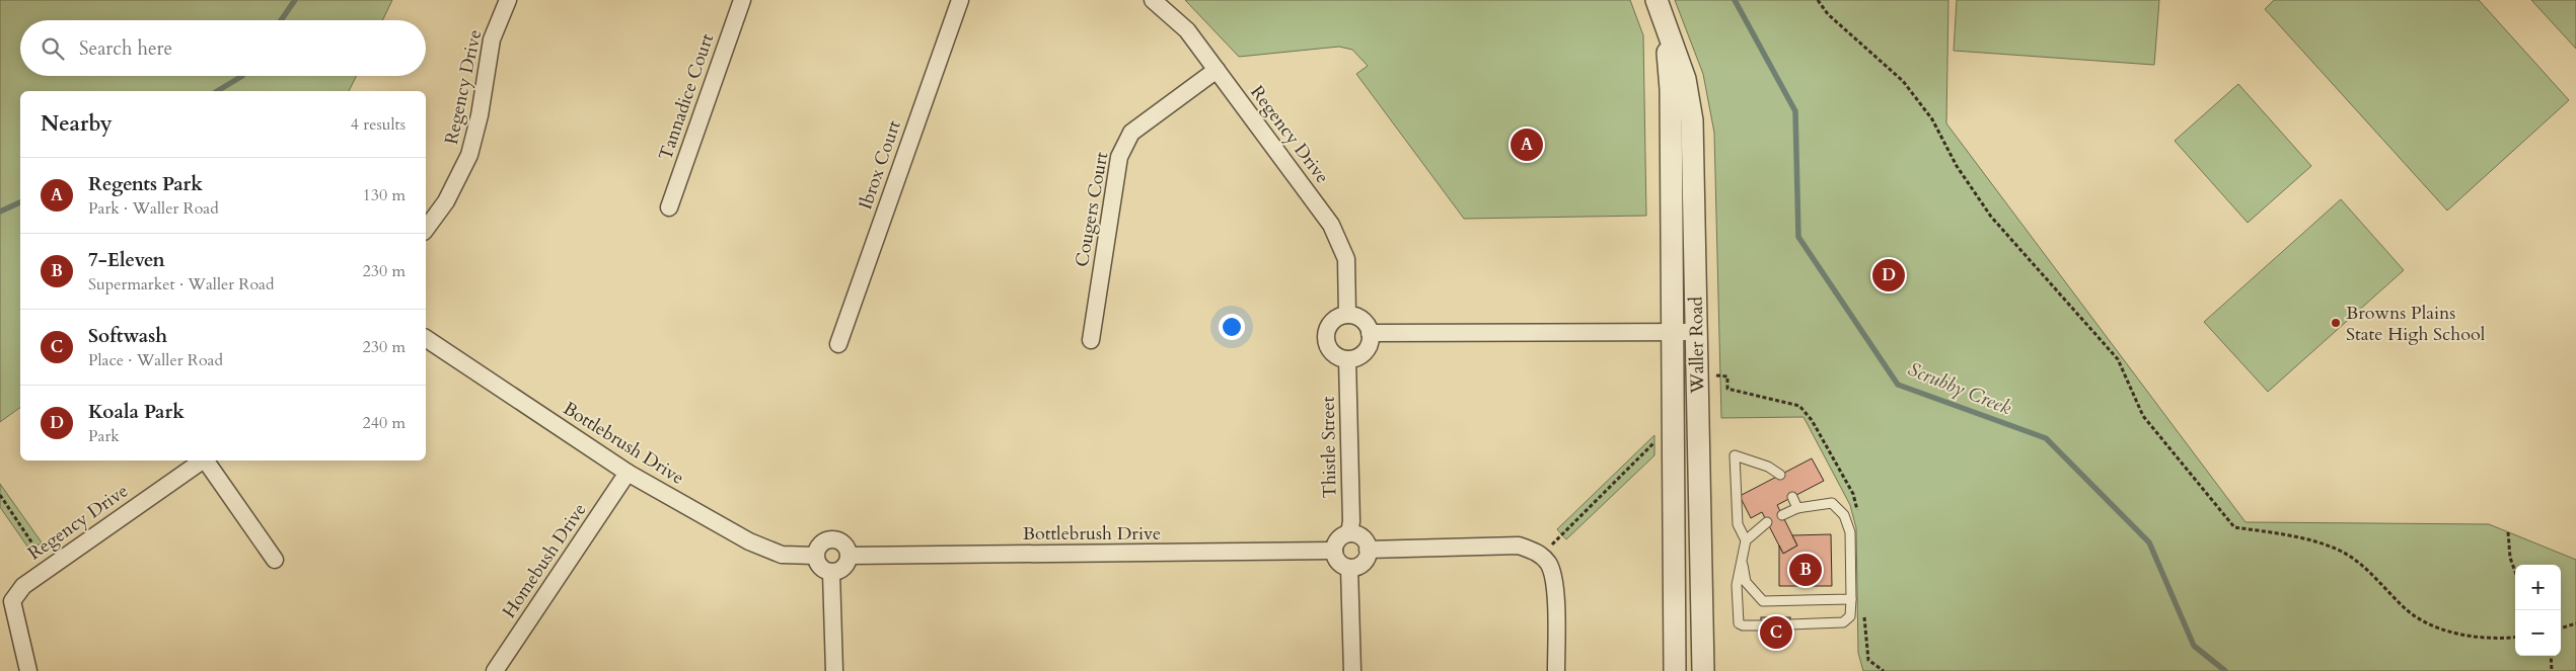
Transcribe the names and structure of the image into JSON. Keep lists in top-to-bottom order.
{
  "streets": {
    "street": [
      "Regency Drive",
      "Tannadice Court",
      "Ibrox Court",
      "Cougers Court",
      "Waller Road",
      "Bottlebrush Drive",
      "Thistle Street",
      "Homebush Drive"
    ]
  },
  "crossings": [
    ["Regency Drive", "Cougers Court"],
    ["Regency Drive", "Thistle Street"],
    ["Bottlebrush Drive", "Thistle Street"],
    ["Bottlebrush Drive", "Homebush Drive"]
  ],
  "water": ["Scrubby Creek"],
  "places": ["Browns Plains State High School"],
  "page": {
    "search": "Search here",
    "heading": ["Nearby", "4 results"],
    "pins": [
      "A",
      "D",
      "B",
      "C"
    ],
    "list": [
      {
        "mark": "A",
        "name": "Regents Park",
        "note": "Park · Waller Road",
        "value": "130 m"
      },
      {
        "mark": "B",
        "name": "7-Eleven",
        "note": "Supermarket · Waller Road",
        "value": "230 m"
      },
      {
        "mark": "C",
        "name": "Softwash",
        "note": "Place · Waller Road",
        "value": "230 m"
      },
      {
        "mark": "D",
        "name": "Koala Park",
        "note": "Park",
        "value": "240 m"
      }
    ],
    "map_buttons": ["+", "−"]
  }
}
